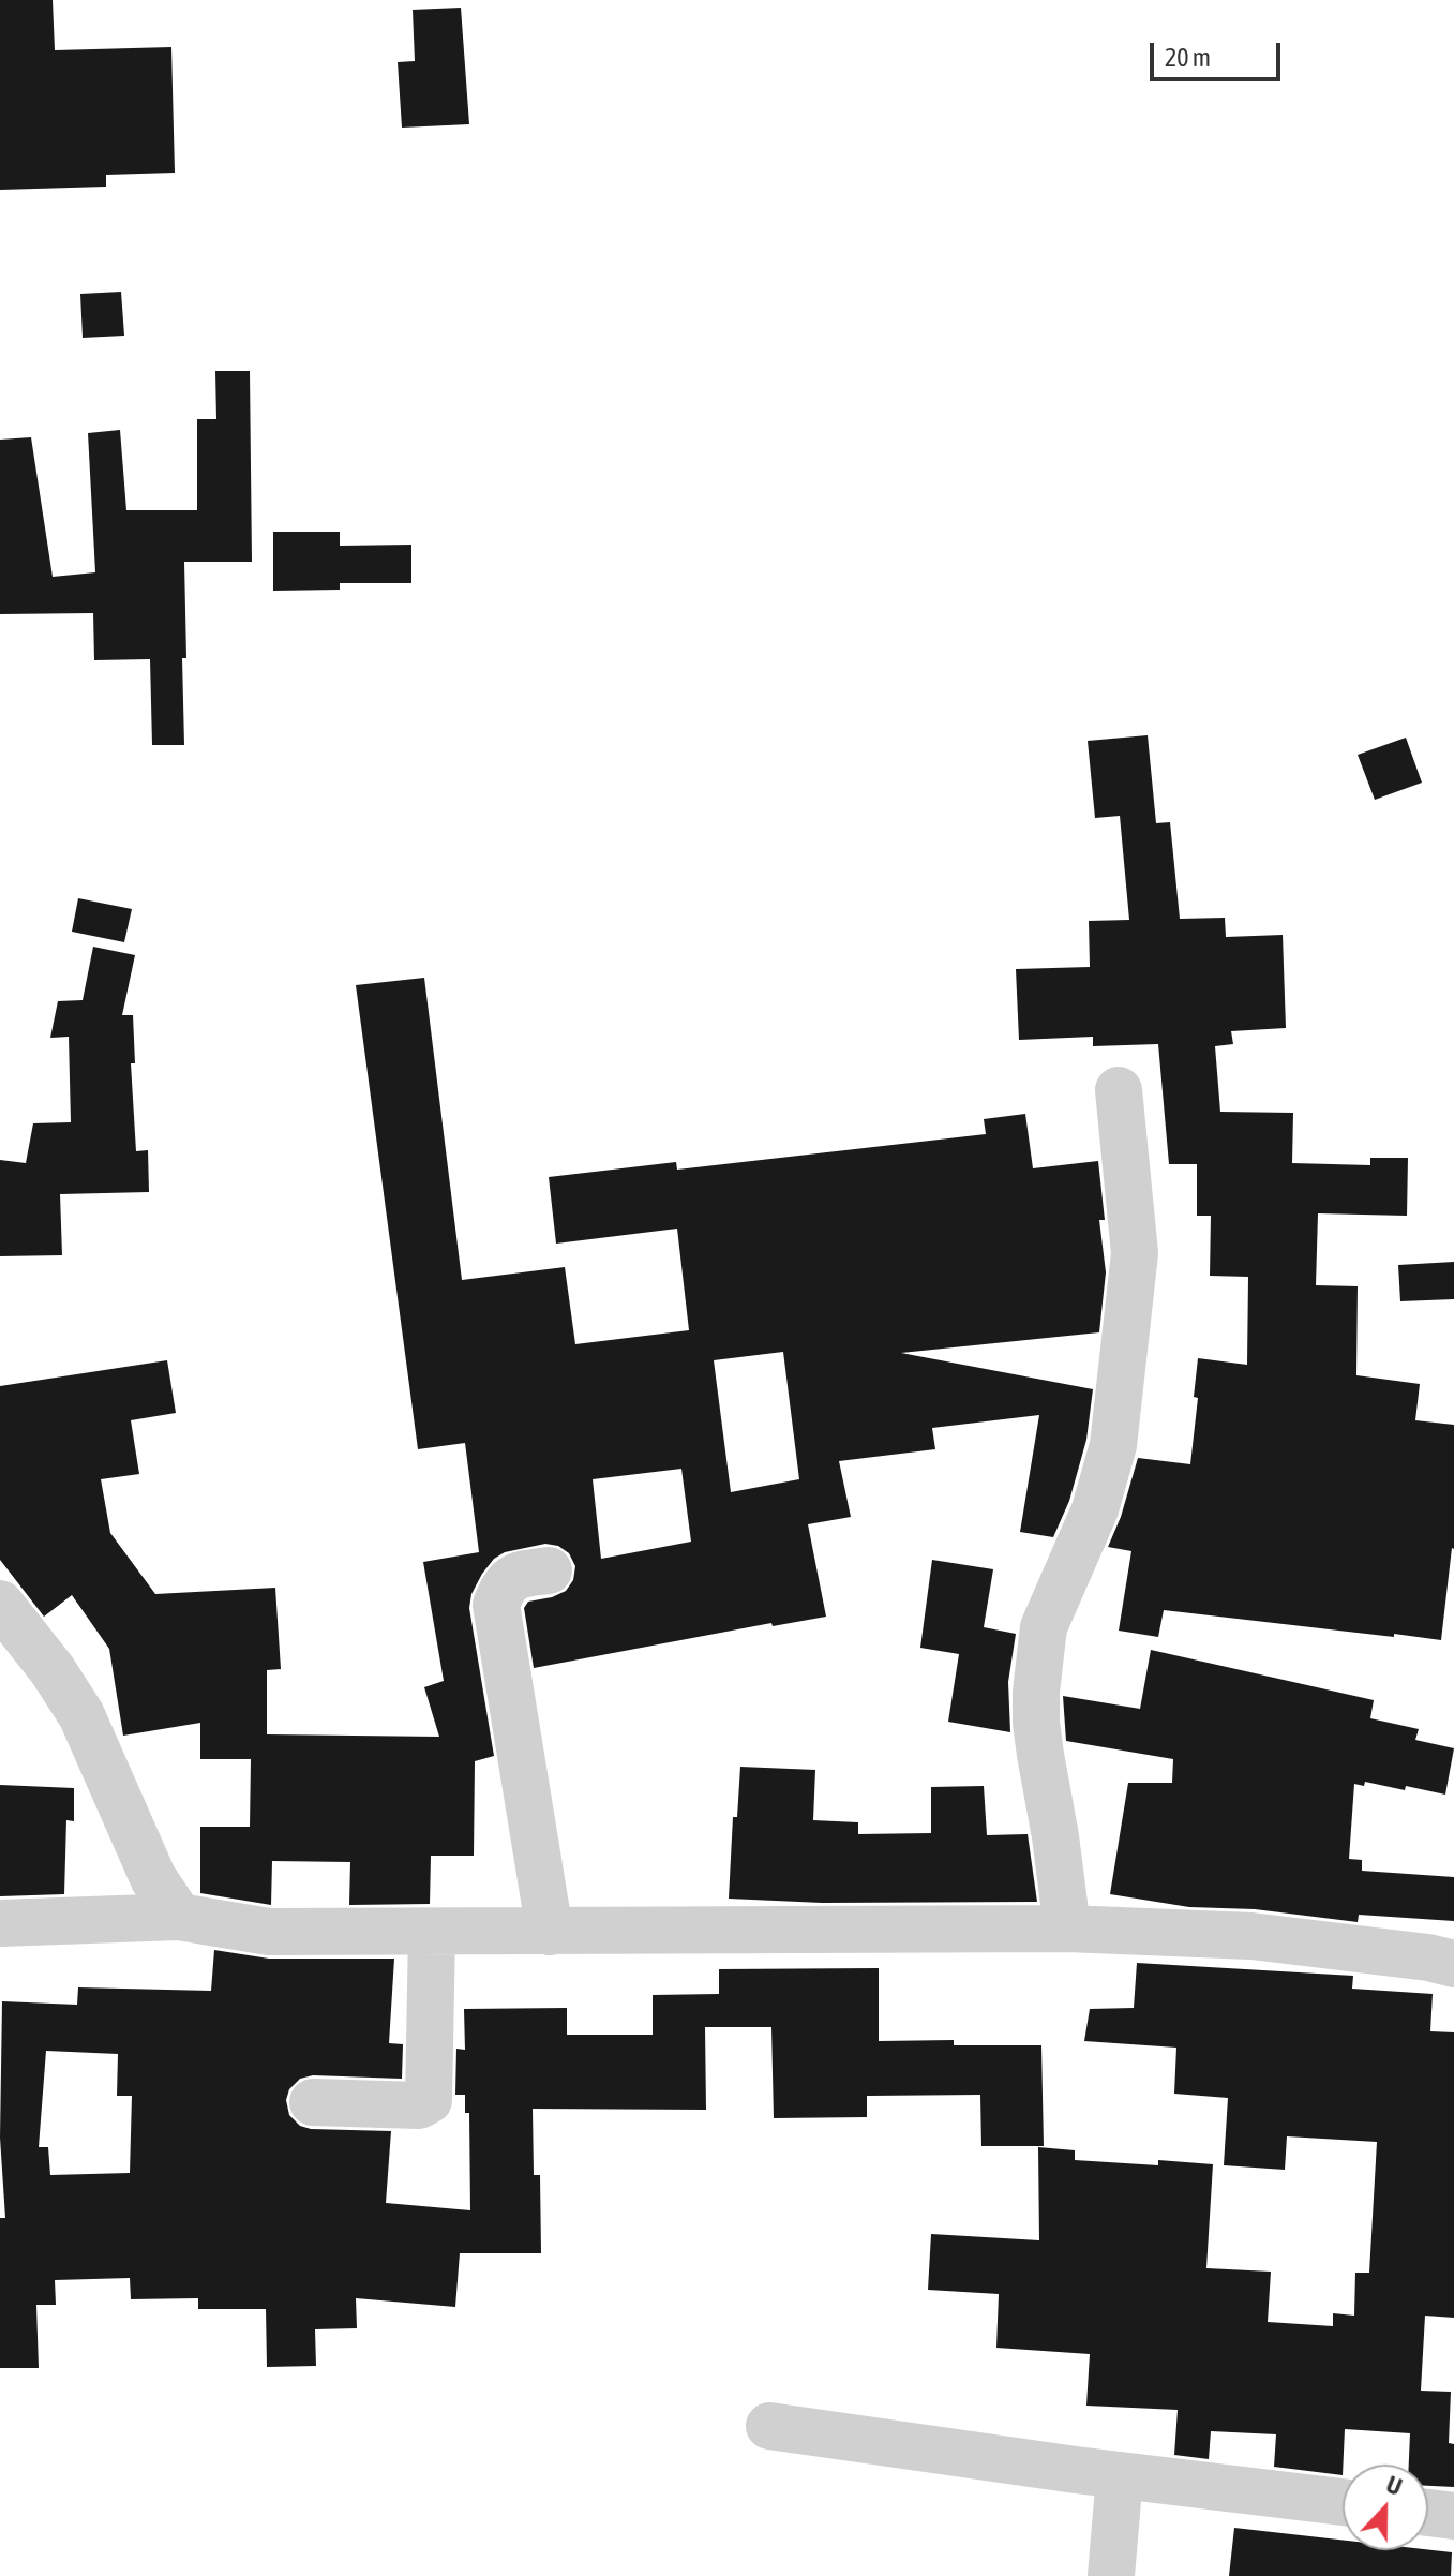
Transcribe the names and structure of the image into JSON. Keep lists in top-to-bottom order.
{
  "scale_bar": "20 m",
  "north": "top"
}
